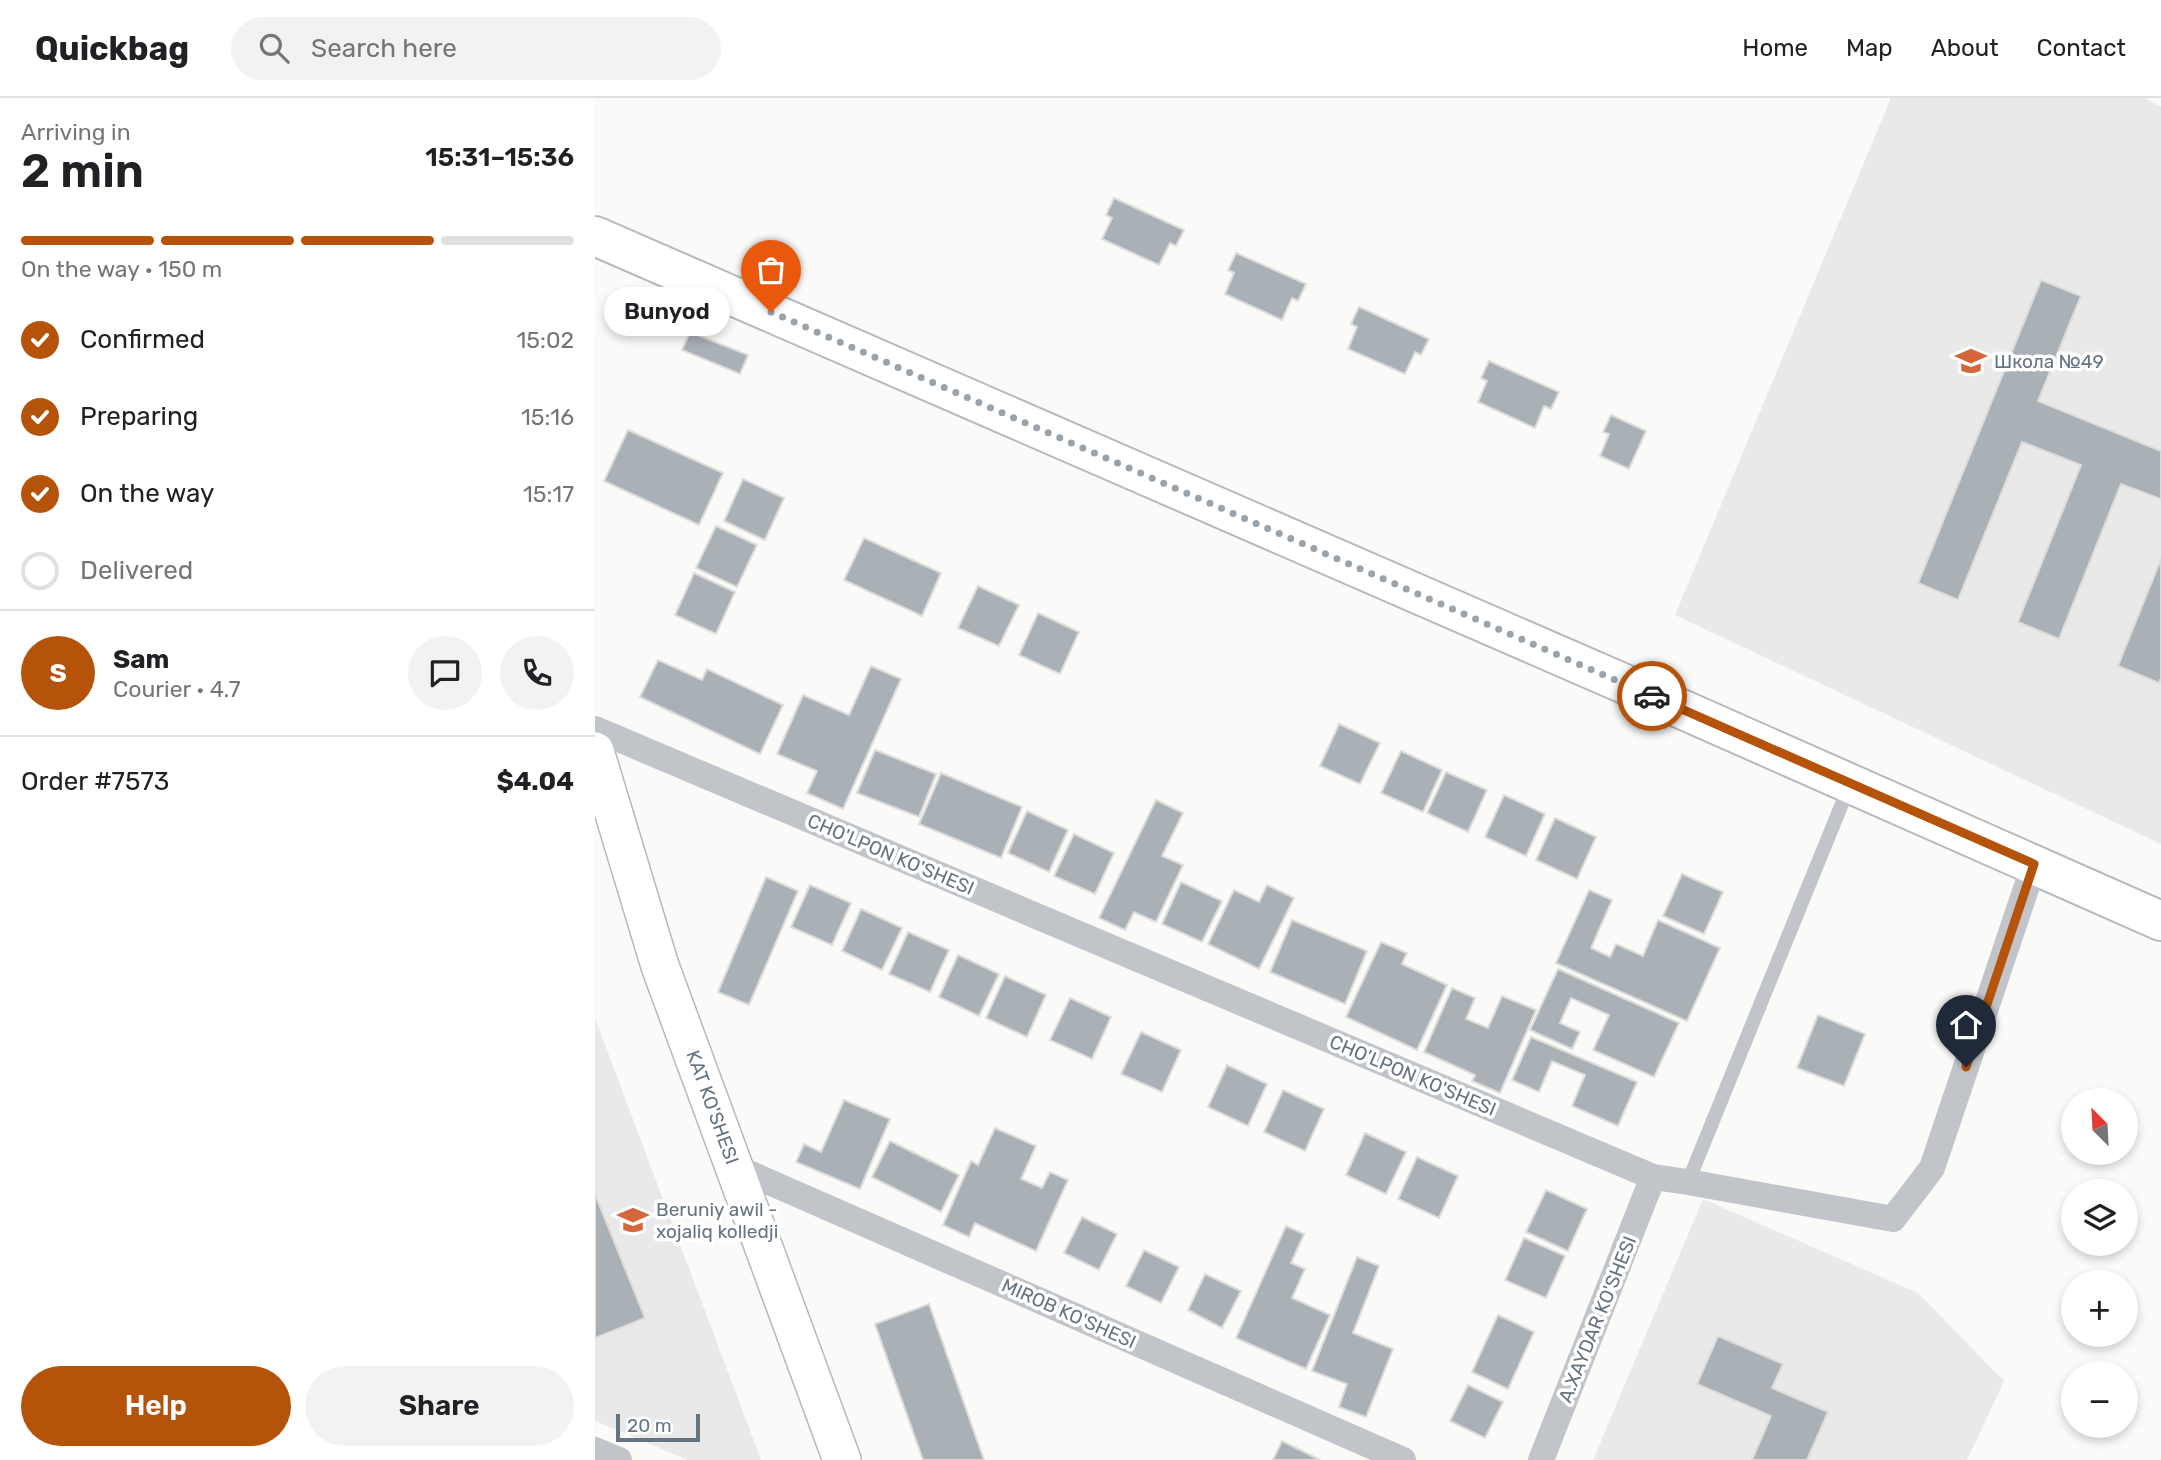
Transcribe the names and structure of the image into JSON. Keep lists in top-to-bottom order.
{
  "streets": {
    "street": [
      "CHO'LPON KO'SHESI",
      "KAT KO'SHESI",
      "MIROB KO'SHESI",
      "A.XAYDAR KO'SHESI"
    ]
  },
  "crossings": [
    ["CHO'LPON KO'SHESI", "A.XAYDAR KO'SHESI"],
    ["KAT KO'SHESI", "MIROB KO'SHESI"]
  ],
  "places": {
    "other": ["Bunyod"],
    "school or university": ["Школа №49", "Beruniy awil - xojaliq kolledji"]
  },
  "scale_bar": "20 m",
  "north": "top left",
  "page": {
    "header": "Quickbag",
    "search": "Search here",
    "nav": [
      "Home",
      "Map",
      "About",
      "Contact"
    ],
    "heading": ["2 min", "Arriving in", "15:31–15:36"],
    "panel": [
      "Sam",
      "Courier · 4.7",
      "Order #7573",
      "$4.04"
    ],
    "bar": "On the way · 150 m",
    "bubble": "Bunyod",
    "list": [
      ["Confirmed", "15:02"],
      ["Preparing", "15:16"],
      ["On the way", "15:17"],
      "Delivered"
    ],
    "round": "S",
    "map_buttons": ["+", "−"],
    "buttons": ["Help", "Share"],
    "scale": "20 m"
  }
}
